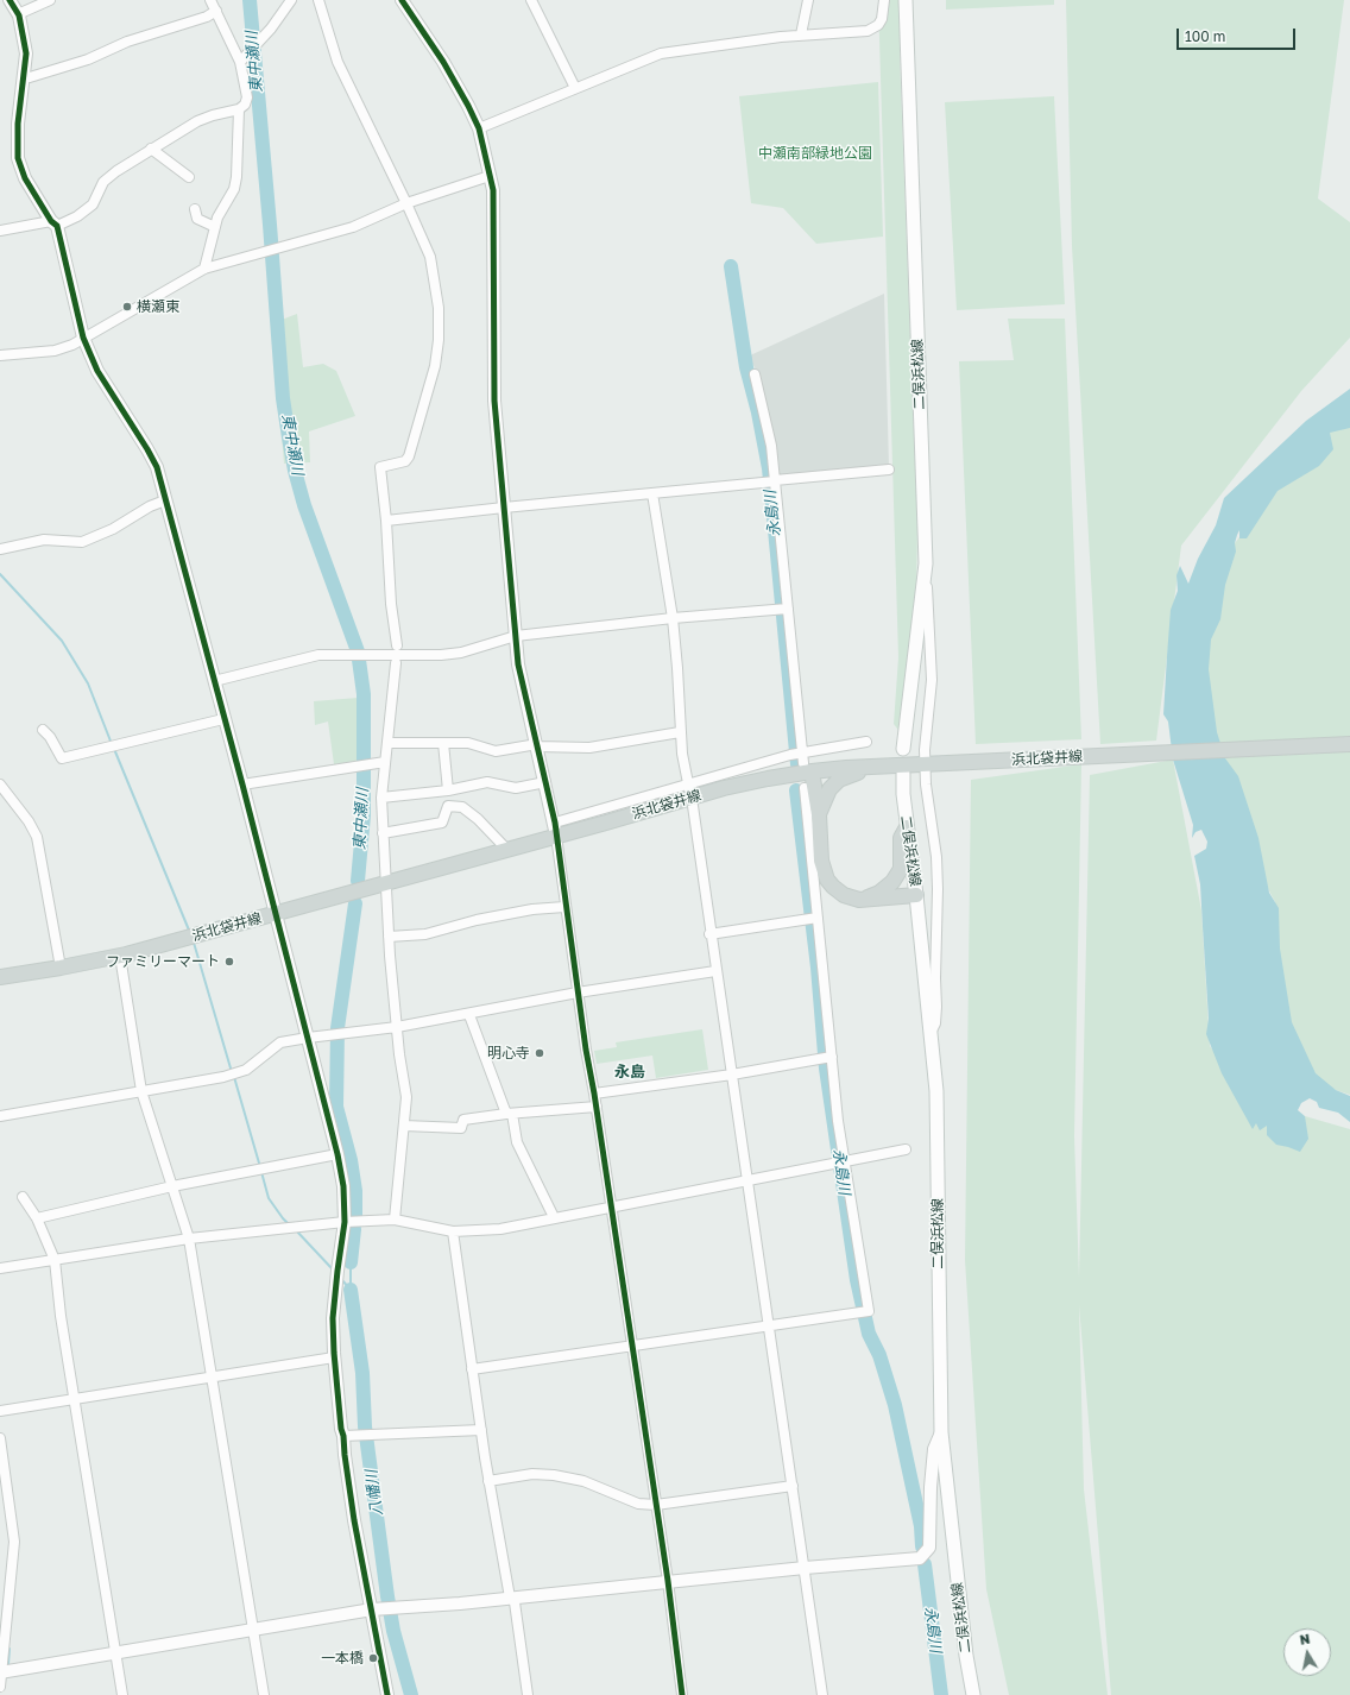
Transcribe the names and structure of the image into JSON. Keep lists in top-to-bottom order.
{
  "streets": {
    "main road": ["二俣浜松線", "浜北袋井線"]
  },
  "districts": ["永島"],
  "water": ["東中瀬川", "永島川", "八幡川"],
  "parks": ["中瀬南部緑地公園"],
  "places": [
    "横瀬東",
    "ファミリーマート",
    "明心寺",
    "一本橋"
  ],
  "scale_bar": "100 m",
  "north": "top"
}
